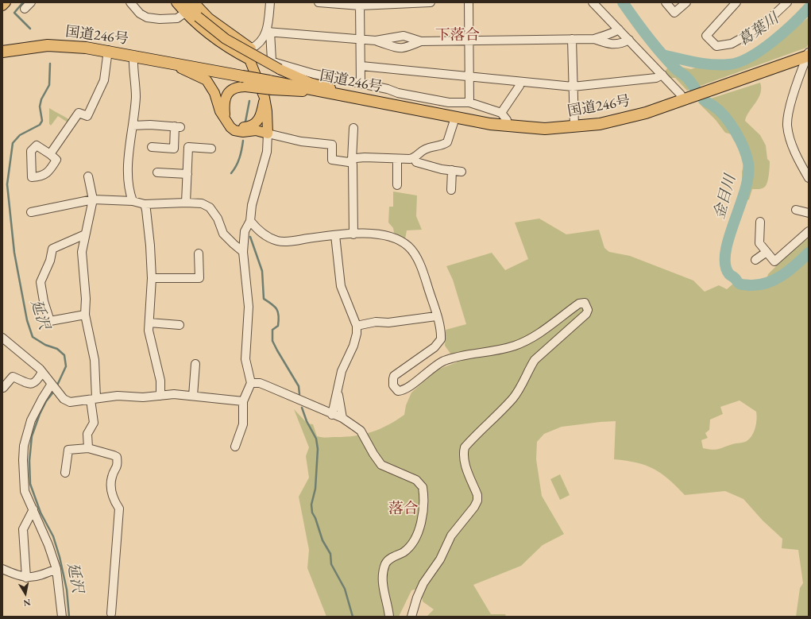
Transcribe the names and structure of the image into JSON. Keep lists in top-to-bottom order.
{
  "streets": {
    "highway": ["国道246号"]
  },
  "districts": ["下落合", "落合"],
  "water": ["葛葉川", "金目川", "延沢"],
  "north": "bottom"
}
